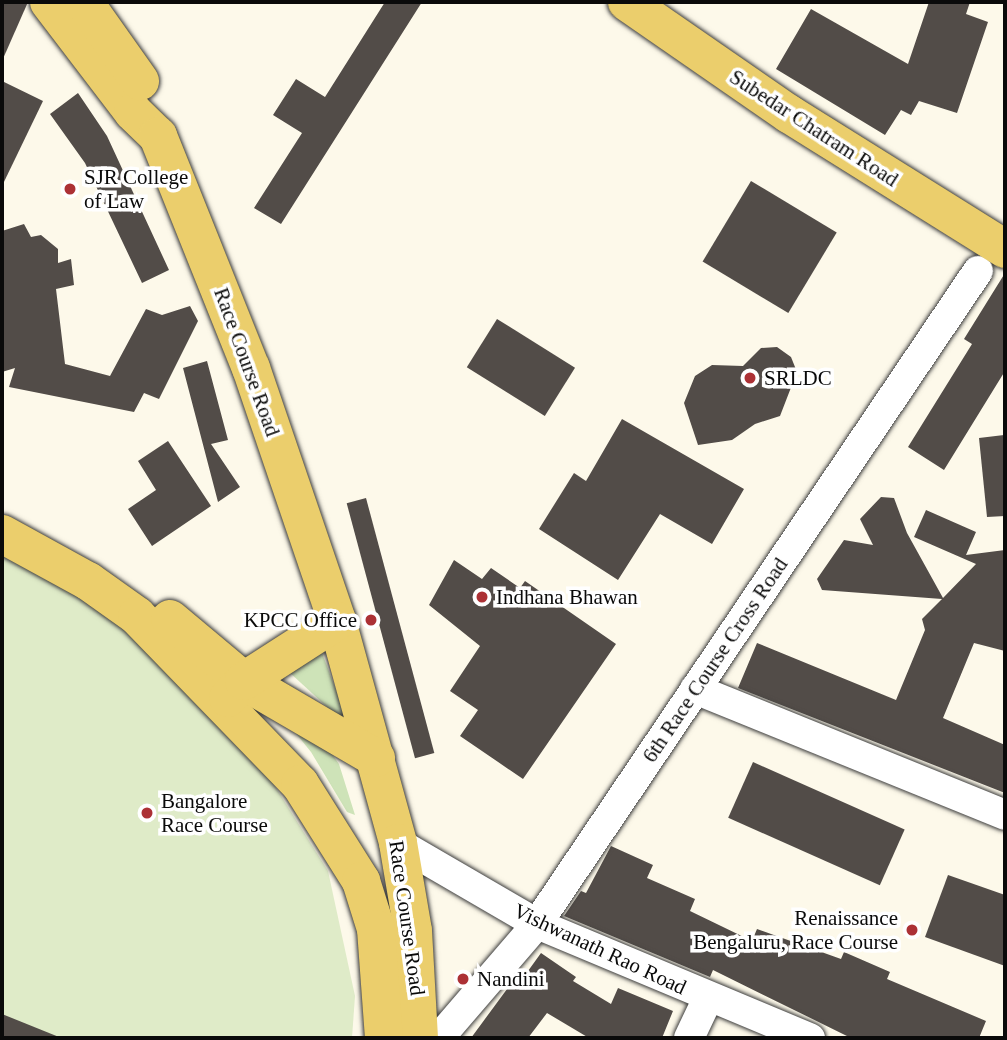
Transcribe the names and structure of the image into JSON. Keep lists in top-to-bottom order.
{
  "streets": {
    "main road": ["Subedar Chatram Road", "Race Course Road"],
    "street": ["6th Race Course Cross Road", "Vishwanath Rao Road"]
  },
  "crossings": [
    ["Subedar Chatram Road", "6th Race Course Cross Road"],
    ["Race Course Road", "Vishwanath Rao Road"],
    ["6th Race Course Cross Road", "Vishwanath Rao Road"]
  ],
  "places": [
    "SJR College of Law",
    "SRLDC",
    "Indhana Bhawan",
    "KPCC Office",
    "Bangalore Race Course",
    "Renaissance Bengaluru, Race Course",
    "Nandini"
  ]
}
